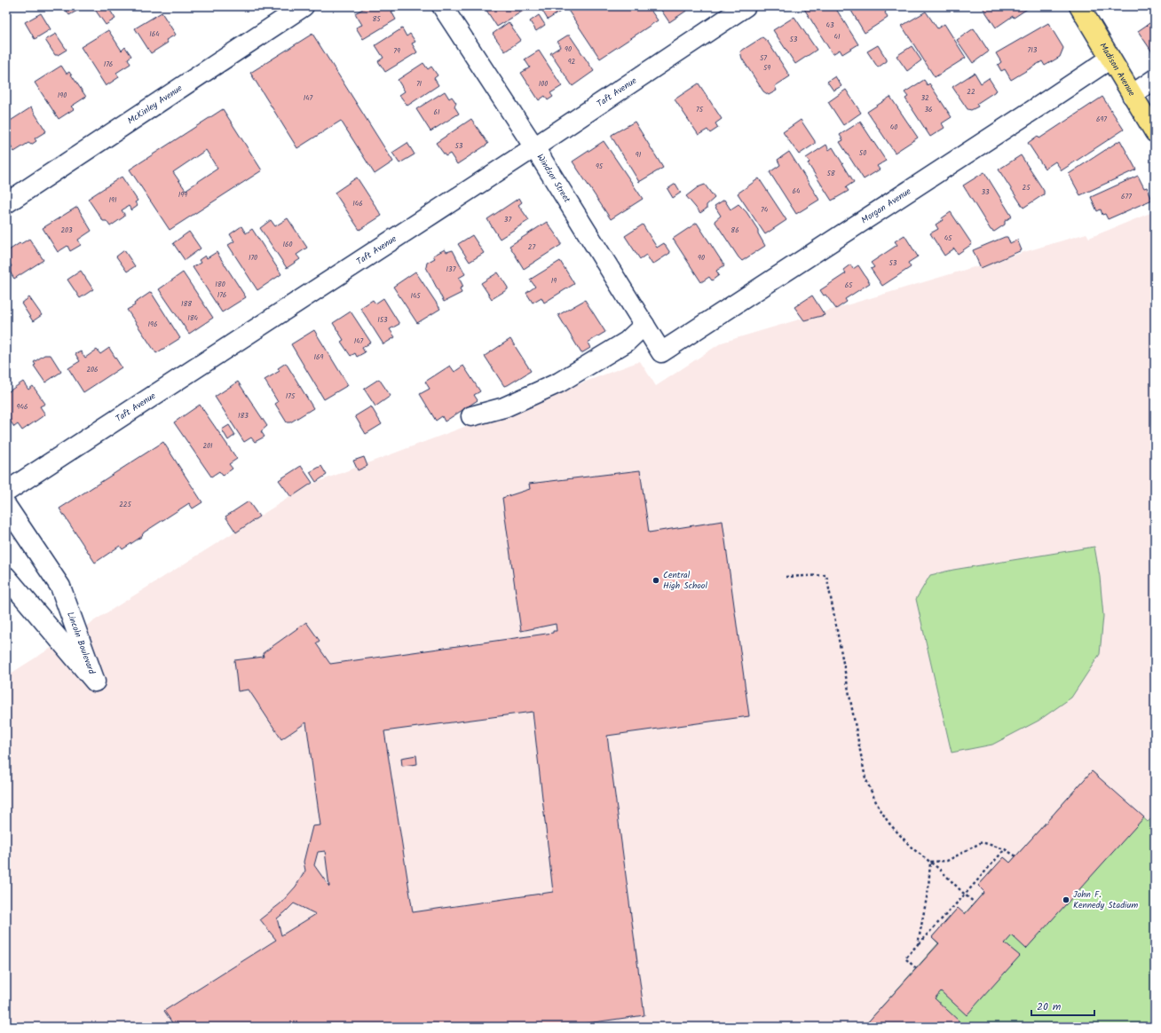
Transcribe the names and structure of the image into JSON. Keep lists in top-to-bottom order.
{
  "streets": {
    "main road": ["Madison Avenue"],
    "street": [
      "Taft Avenue",
      "McKinley Avenue",
      "Windsor Street",
      "Morgan Avenue",
      "Lincoln Boulevard"
    ]
  },
  "crossings": [
    ["Madison Avenue", "Morgan Avenue"],
    ["Taft Avenue", "Windsor Street"],
    ["Windsor Street", "Morgan Avenue"]
  ],
  "places": ["Central High School", "John F. Kennedy Stadium"],
  "house_numbers": [
    "85",
    "43",
    "164",
    "41",
    "53",
    "90",
    "713",
    "79",
    "57",
    "92",
    "176",
    "59",
    "71",
    "100",
    "22",
    "190",
    "147",
    "32",
    "75",
    "36",
    "61",
    "697",
    "40",
    "53",
    "50",
    "91",
    "95",
    "58",
    "25",
    "64",
    "33",
    "199",
    "677",
    "191",
    "146",
    "74",
    "37",
    "203",
    "86",
    "45",
    "160",
    "27",
    "170",
    "90",
    "53",
    "137",
    "19",
    "180",
    "65",
    "176",
    "145",
    "188",
    "184",
    "153",
    "196",
    "147",
    "169",
    "206",
    "175",
    "946",
    "183",
    "201",
    "225"
  ],
  "scale_bar": "20 m"
}
